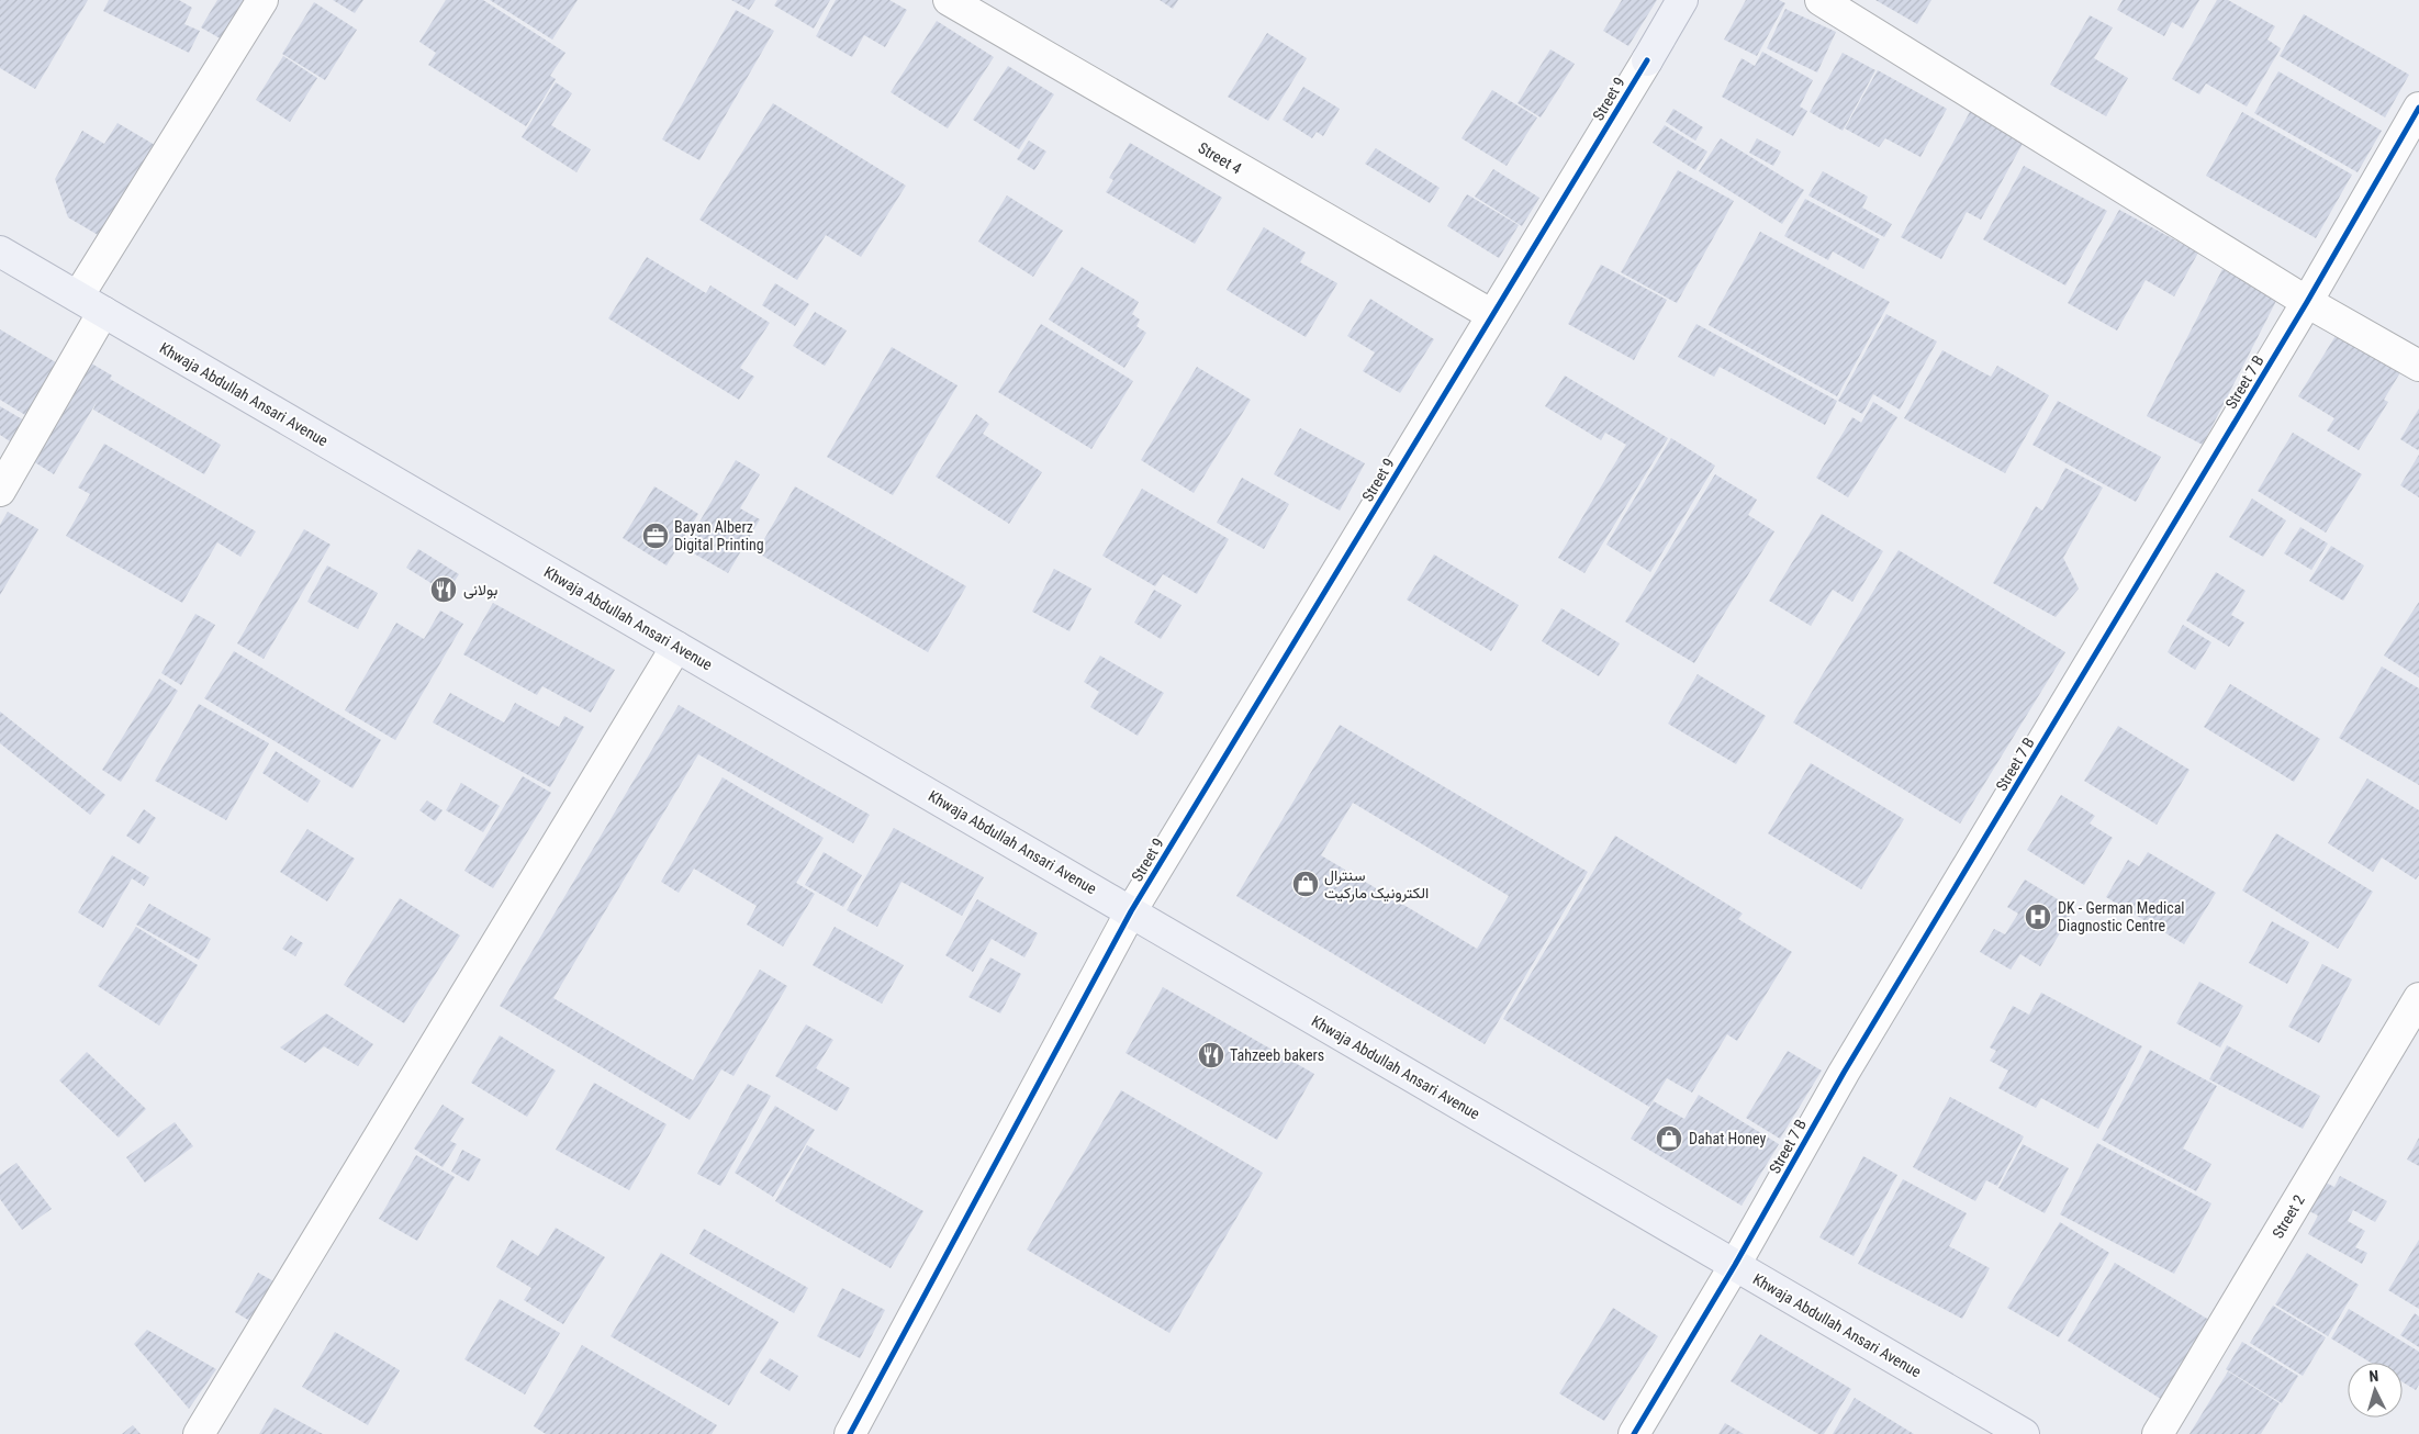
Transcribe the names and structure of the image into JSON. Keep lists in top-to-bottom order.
{
  "streets": {
    "main road": ["Khwaja Abdullah Ansari Avenue"],
    "street": [
      "Street 9",
      "Street 4",
      "Street 7 B",
      "Street 2"
    ]
  },
  "crossings": [
    ["Street 9", "Street 4"],
    ["Street 9", "Khwaja Abdullah Ansari Avenue"],
    ["Street 7 B", "Khwaja Abdullah Ansari Avenue"]
  ],
  "places": {
    "office": ["Bayan Alberz Digital Printing"],
    "restaurant": ["بولانی", "Tahzeeb bakers"],
    "shop": ["سنترال الکترونیک مارکیت", "Dahat Honey"],
    "hospital": ["DK - German Medical Diagnostic Centre"]
  },
  "north": "top"
}
